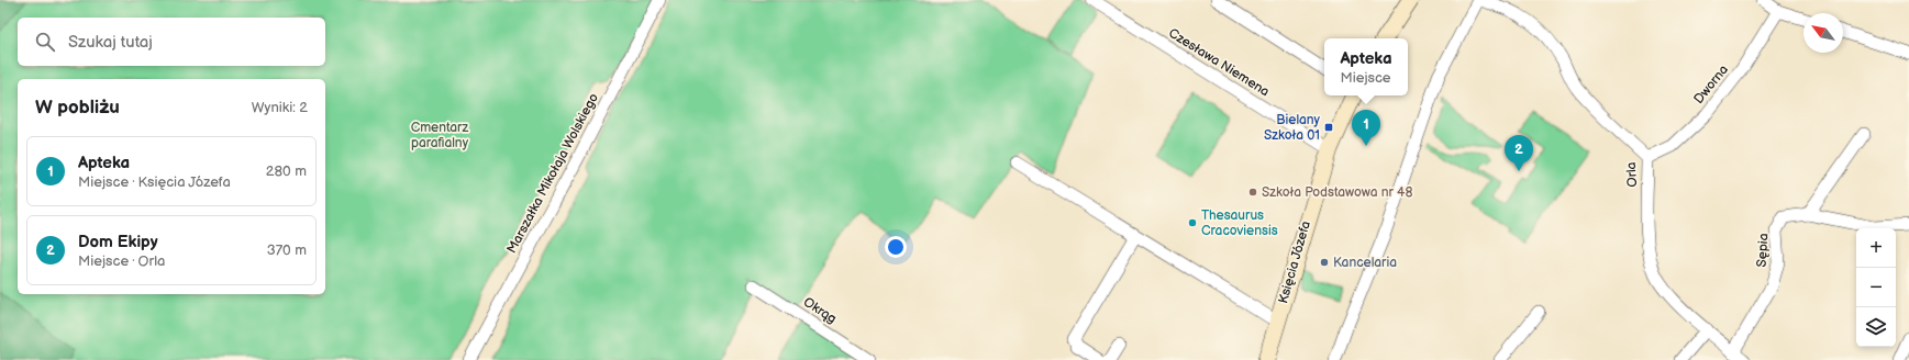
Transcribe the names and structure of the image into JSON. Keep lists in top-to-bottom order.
{
  "streets": {
    "street": [
      "Czesława Niemena",
      "Dworna",
      "Marszałka Mikołaja Wolskiego",
      "Orla",
      "Sępia",
      "Księcia Józefa",
      "Okrąg"
    ]
  },
  "crossings": [
    ["Czesława Niemena", "Księcia Józefa"],
    ["Dworna", "Orla"],
    ["Orla", "Sępia"]
  ],
  "parks": ["Cmentarz parafialny"],
  "places": {
    "transit": ["Bielany Szkoła 01"],
    "other": ["Szkoła Podstawowa nr 48", "Thesaurus Cracoviensis", "Kancelaria"]
  },
  "north": "top left",
  "page": {
    "search": "Szukaj tutaj",
    "popup": ["Apteka", "Miejsce"],
    "heading": ["W pobliżu", "Wyniki: 2"],
    "pins": ["1", "2"],
    "list": [
      {
        "mark": "1",
        "name": "Apteka",
        "note": "Miejsce · Księcia Józefa",
        "value": "280 m"
      },
      {
        "mark": "2",
        "name": "Dom Ekipy",
        "note": "Miejsce · Orla",
        "value": "370 m"
      }
    ],
    "map_buttons": ["+", "−"]
  }
}
